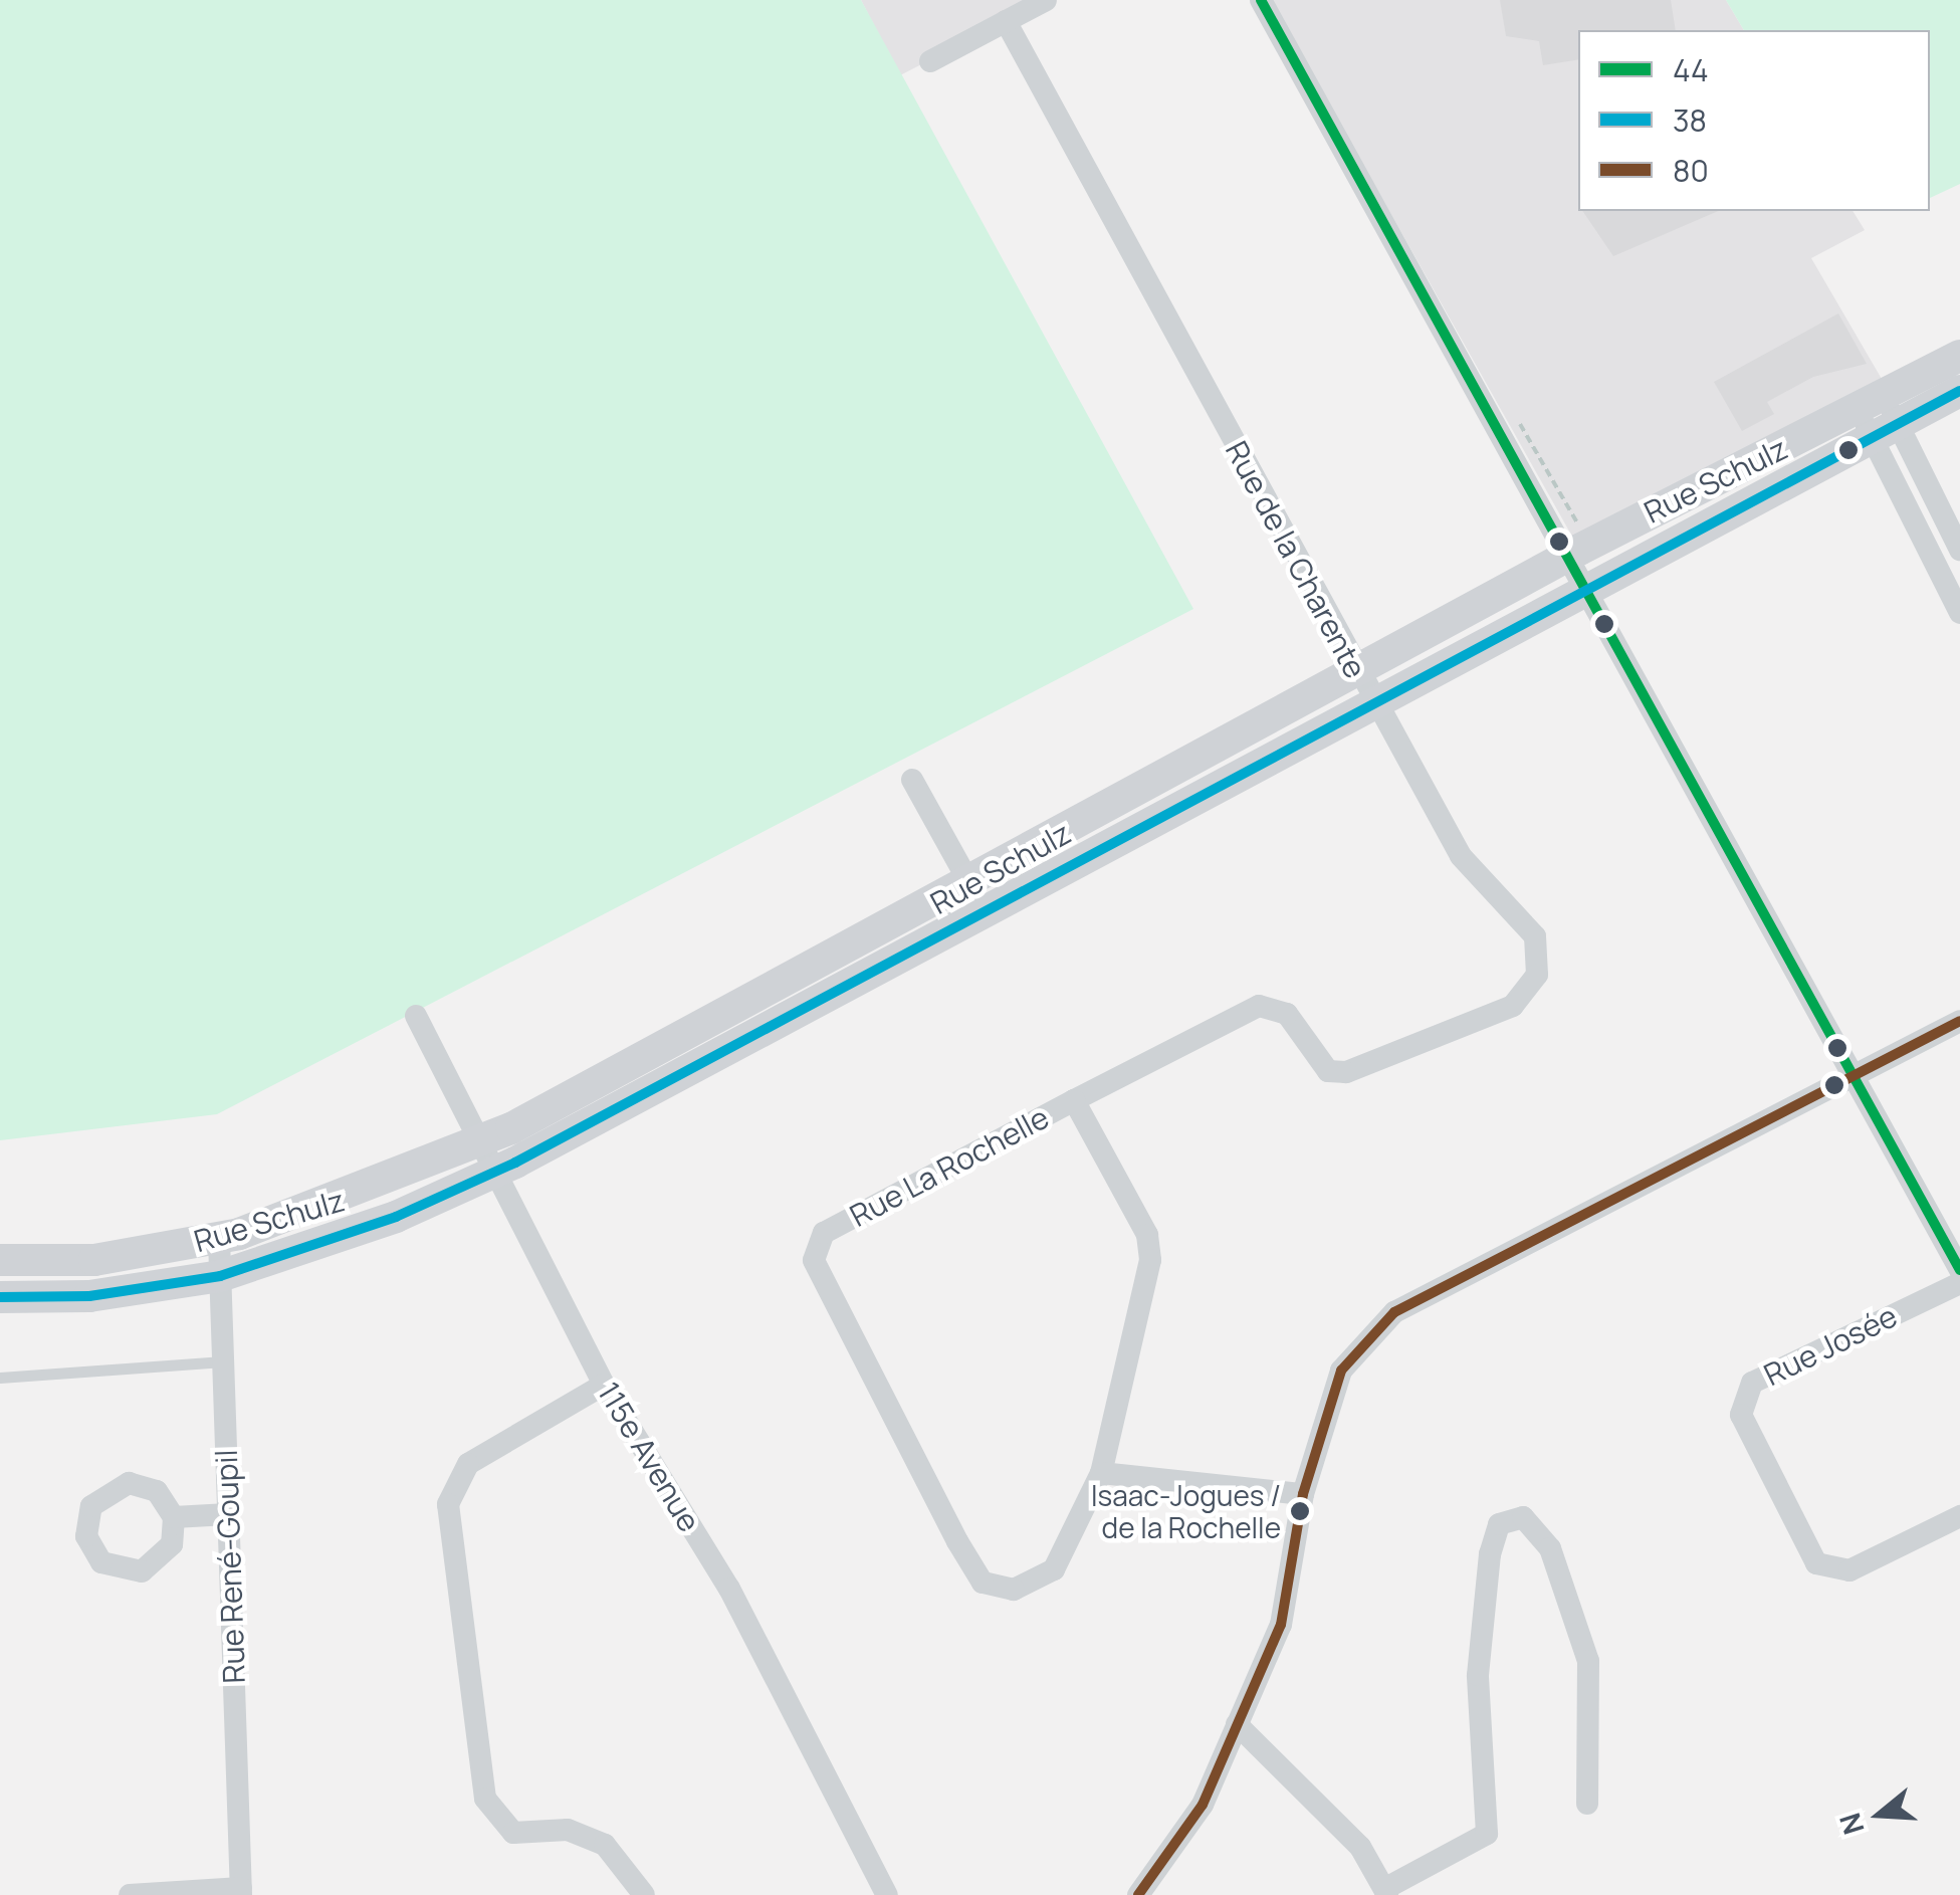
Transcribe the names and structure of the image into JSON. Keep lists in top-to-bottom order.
{
  "streets": {
    "street": [
      "Rue Schulz",
      "Rue de la Charente",
      "Rue La Rochelle",
      "Rue Josée",
      "115e Avenue",
      "Rue René-Goupil"
    ]
  },
  "crossings": [
    ["Rue Schulz", "Rue de la Charente"],
    ["Rue Schulz", "115e Avenue"],
    ["Rue Schulz", "Rue René-Goupil"],
    ["Rue de la Charente", "Rue La Rochelle"]
  ],
  "places": ["Isaac-Jogues / de la Rochelle"],
  "lines": ["transit line 44", "transit line 38", "transit line 80"],
  "legend": ["44", "38", "80"],
  "north": "left"
}
